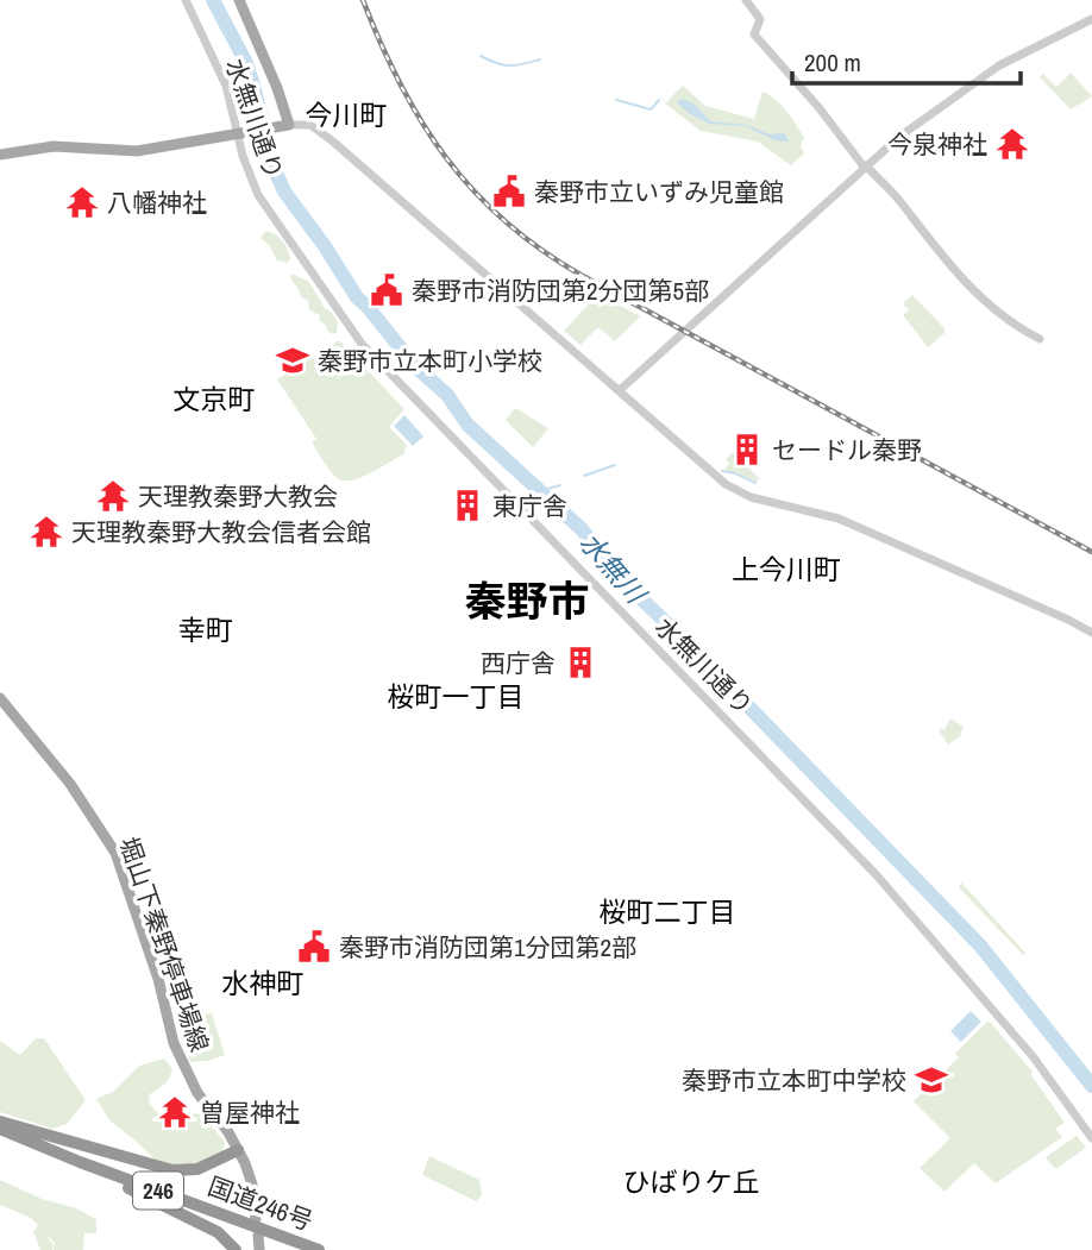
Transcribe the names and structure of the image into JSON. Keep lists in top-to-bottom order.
{
  "streets": {
    "highway": ["246", "国道246号"],
    "main road": ["堀山下秦野停車場線"],
    "street": ["水無川通り"]
  },
  "districts": [
    "今川町",
    "文京町",
    "上今川町",
    "秦野市",
    "幸町",
    "桜町一丁目",
    "桜町二丁目",
    "水神町",
    "ひばりケ丘"
  ],
  "water": ["水無川"],
  "places": {
    "temple": [
      "今泉神社",
      "八幡神社",
      "天理教秦野大教会",
      "天理教秦野大教会信者会館",
      "曽屋神社"
    ],
    "public building": ["秦野市立いずみ児童館", "秦野市消防団第2分団第5部", "秦野市消防団第1分団第2部"],
    "school or university": ["秦野市立本町小学校", "秦野市立本町中学校"],
    "building": ["セードル秦野", "東庁舎", "西庁舎"]
  },
  "scale_bar": "200 m"
}
